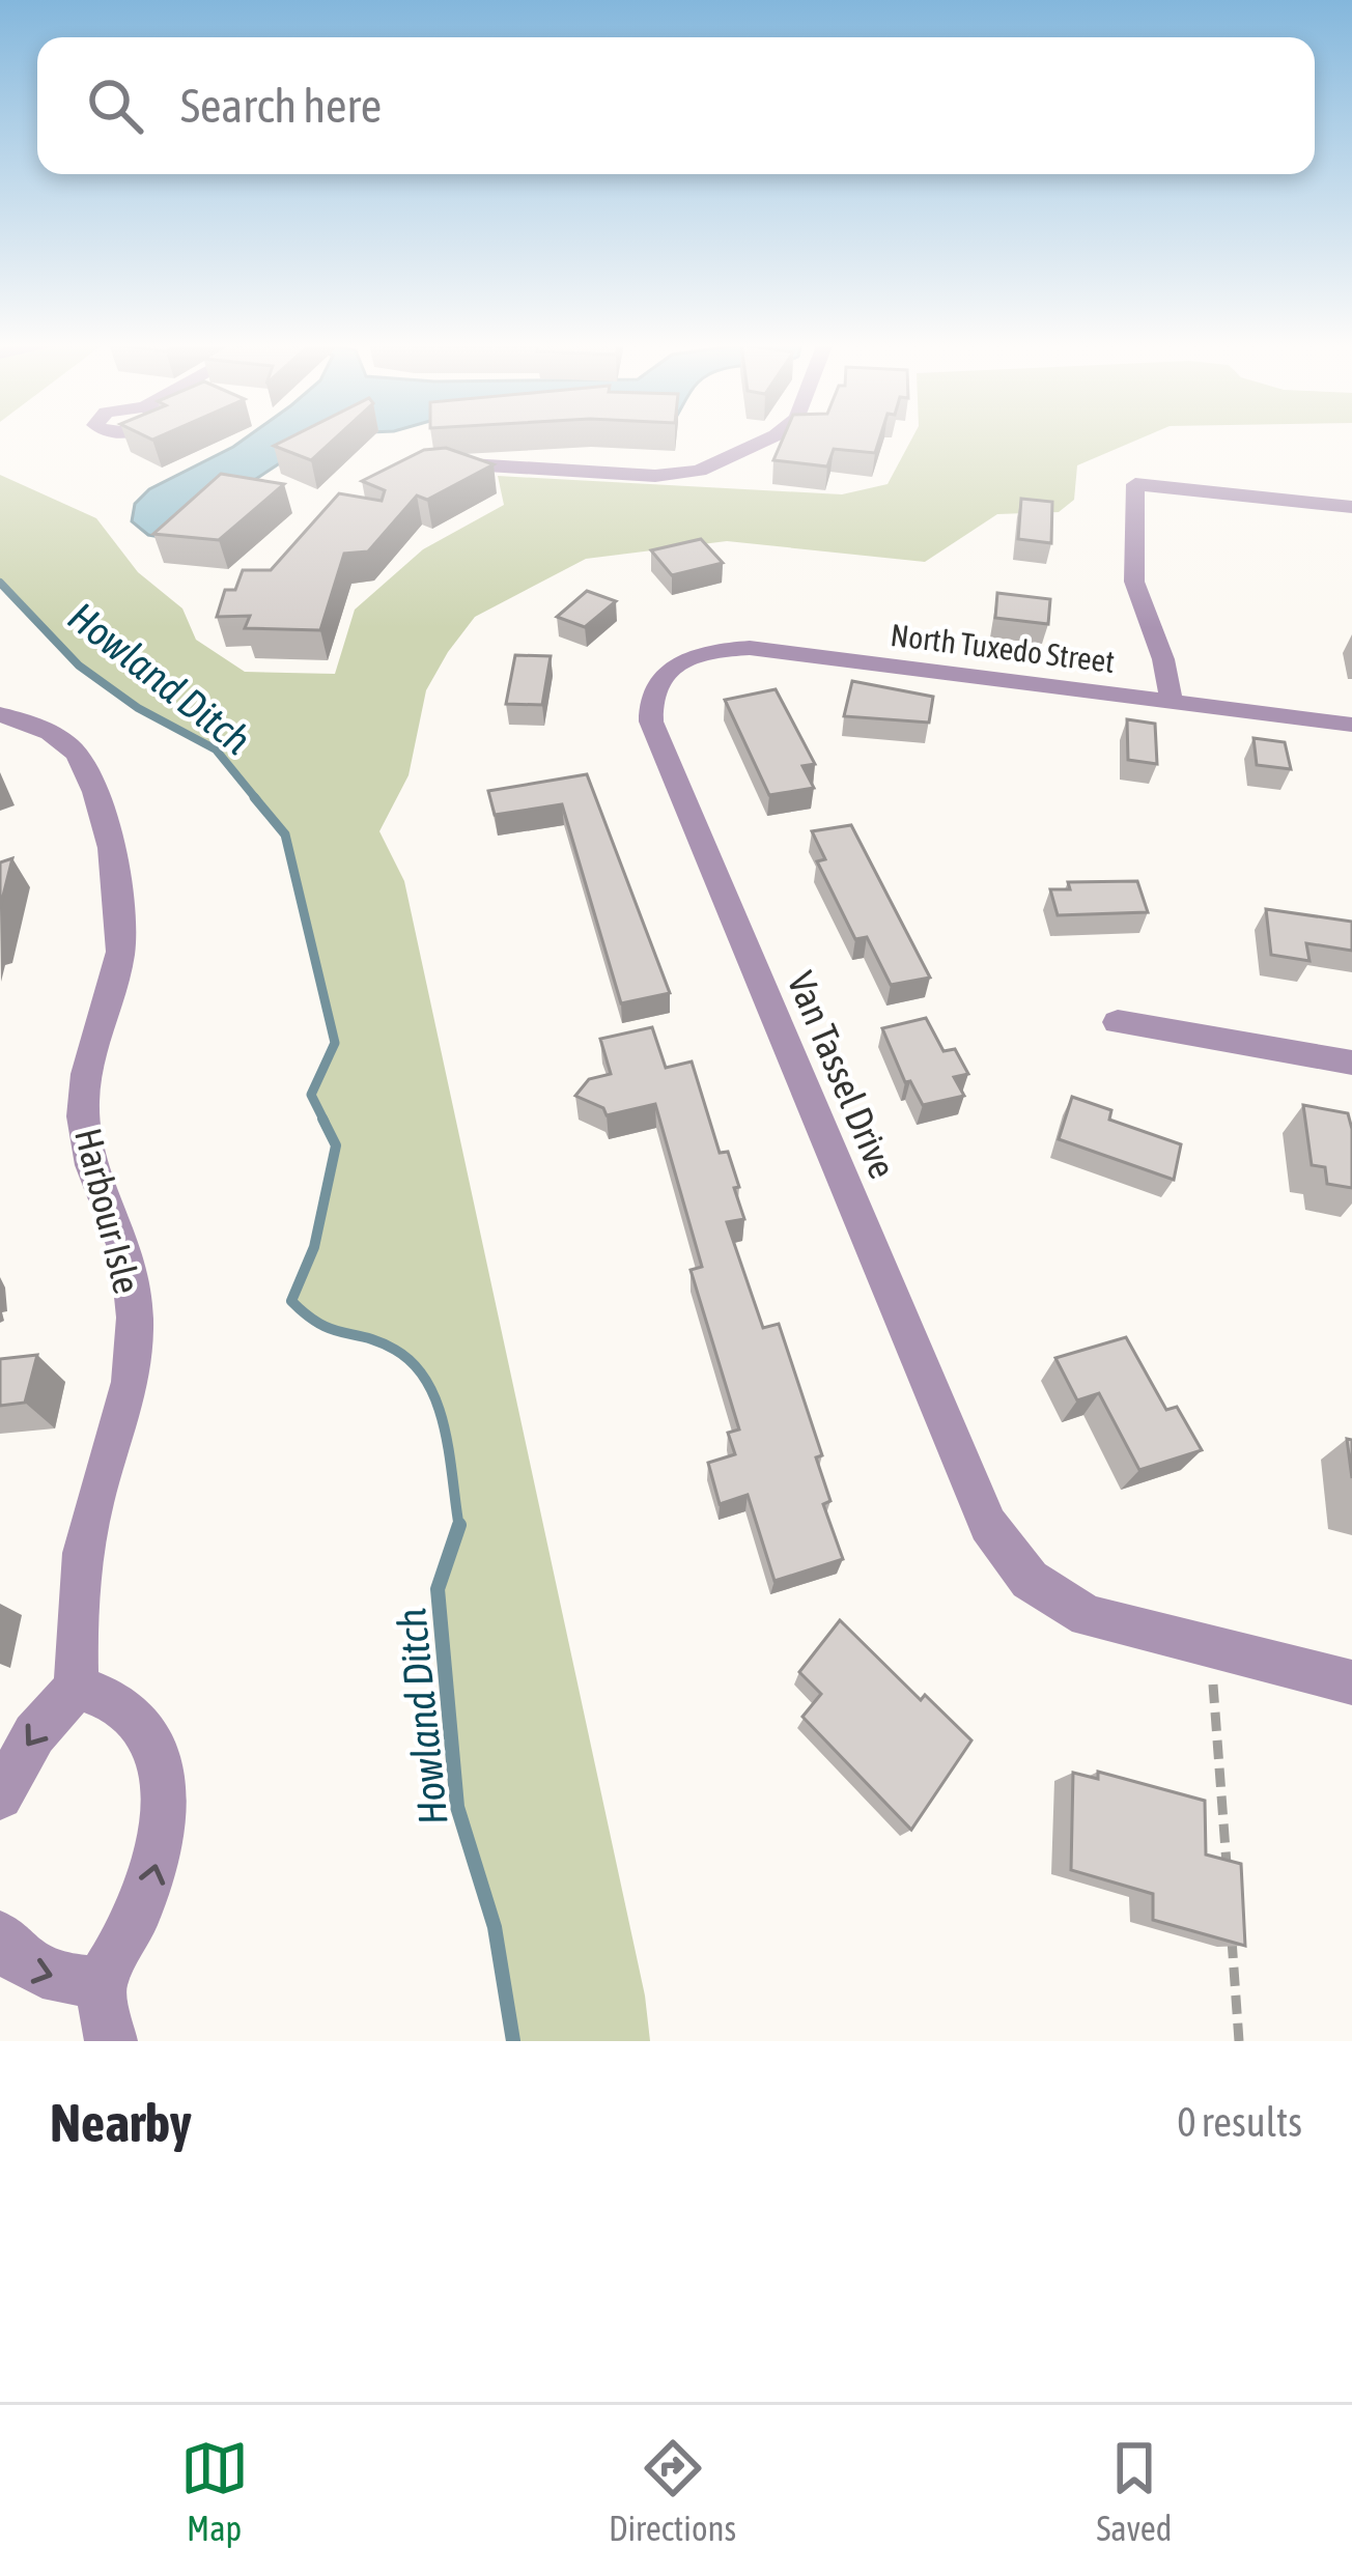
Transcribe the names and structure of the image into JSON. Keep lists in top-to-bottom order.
{
  "streets": {
    "street": ["North Tuxedo Street", "Van Tassel Drive", "Harbour Isle"]
  },
  "crossings": [
    ["North Tuxedo Street", "Van Tassel Drive"]
  ],
  "water": ["Howland Ditch"],
  "page": {
    "search": "Search here",
    "heading": ["Nearby", "0 results"],
    "nav": ["Map", "Directions", "Saved"]
  }
}
